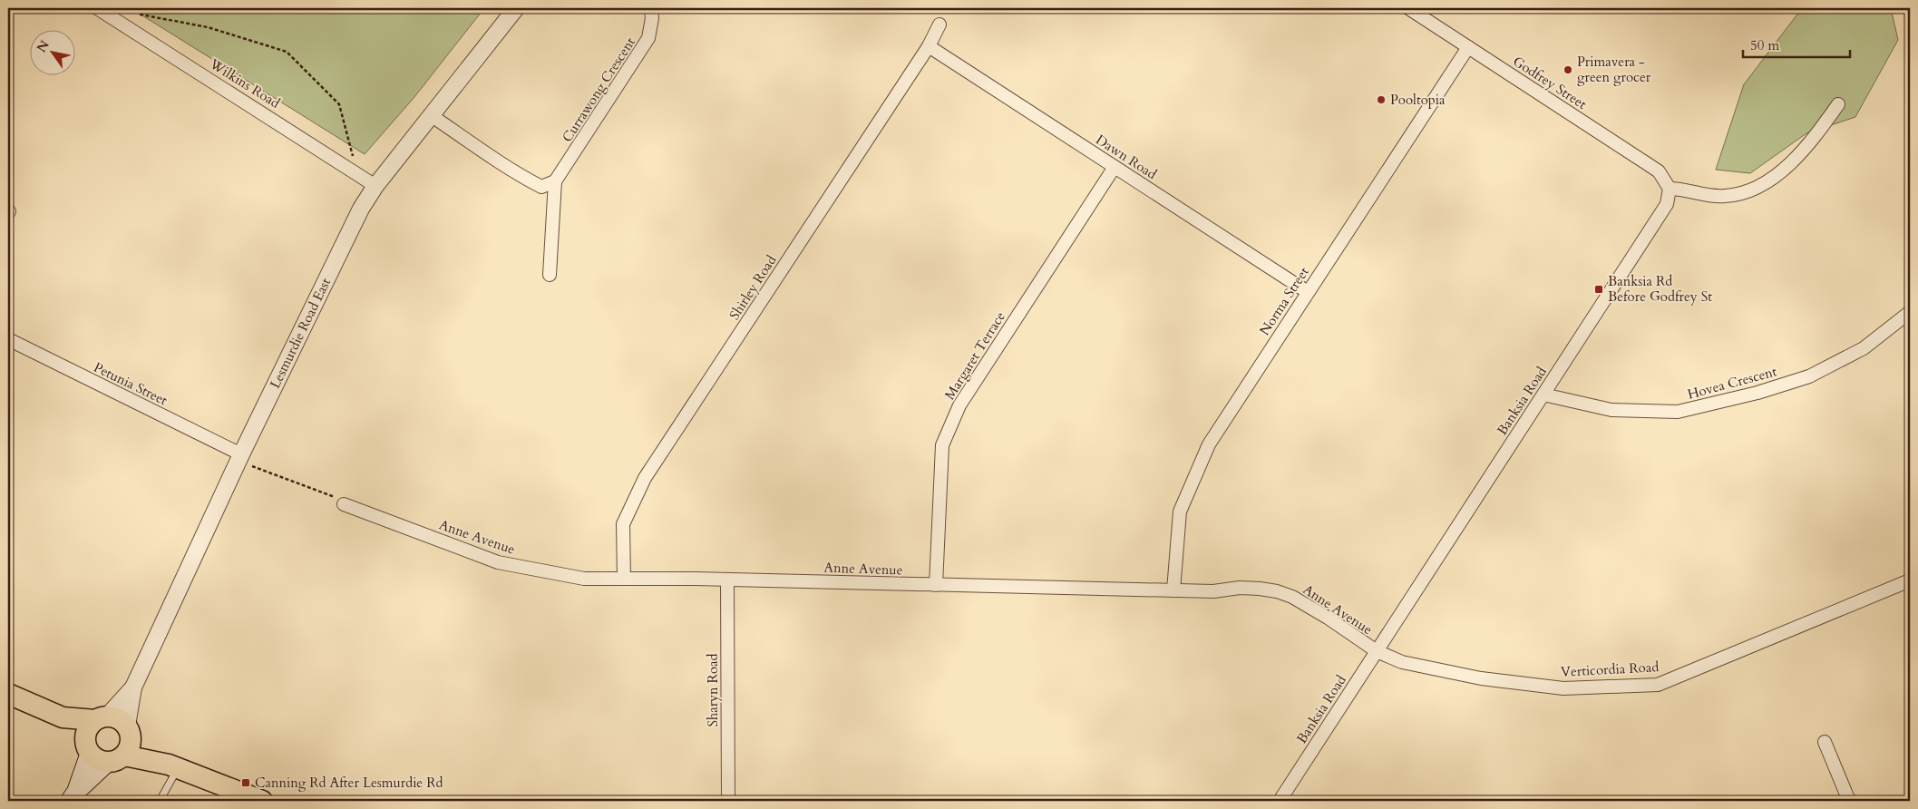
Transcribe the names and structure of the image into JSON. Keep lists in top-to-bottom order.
{
  "streets": {
    "street": [
      "Godfrey Street",
      "Wilkins Road",
      "Currawong Crescent",
      "Dawn Road",
      "Shirley Road",
      "Norma Street",
      "Lesmurdie Road East",
      "Margaret Terrace",
      "Hovea Crescent",
      "Petunia Street",
      "Banksia Road",
      "Anne Avenue",
      "Verticordia Road",
      "Sharyn Road"
    ]
  },
  "crossings": [
    ["Godfrey Street", "Norma Street"],
    ["Godfrey Street", "Banksia Road"],
    ["Wilkins Road", "Lesmurdie Road East"],
    ["Dawn Road", "Shirley Road"],
    ["Dawn Road", "Norma Street"],
    ["Dawn Road", "Margaret Terrace"],
    ["Shirley Road", "Anne Avenue"],
    ["Norma Street", "Anne Avenue"],
    ["Lesmurdie Road East", "Petunia Street"],
    ["Margaret Terrace", "Anne Avenue"],
    ["Hovea Crescent", "Banksia Road"],
    ["Banksia Road", "Anne Avenue"],
    ["Banksia Road", "Verticordia Road"],
    ["Anne Avenue", "Verticordia Road"],
    ["Anne Avenue", "Sharyn Road"]
  ],
  "places": {
    "other": ["Primavera - green grocer", "Pooltopia"],
    "transit": ["Banksia Rd Before Godfrey St", "Canning Rd After Lesmurdie Rd"]
  },
  "scale_bar": "50 m",
  "north": "top left"
}
